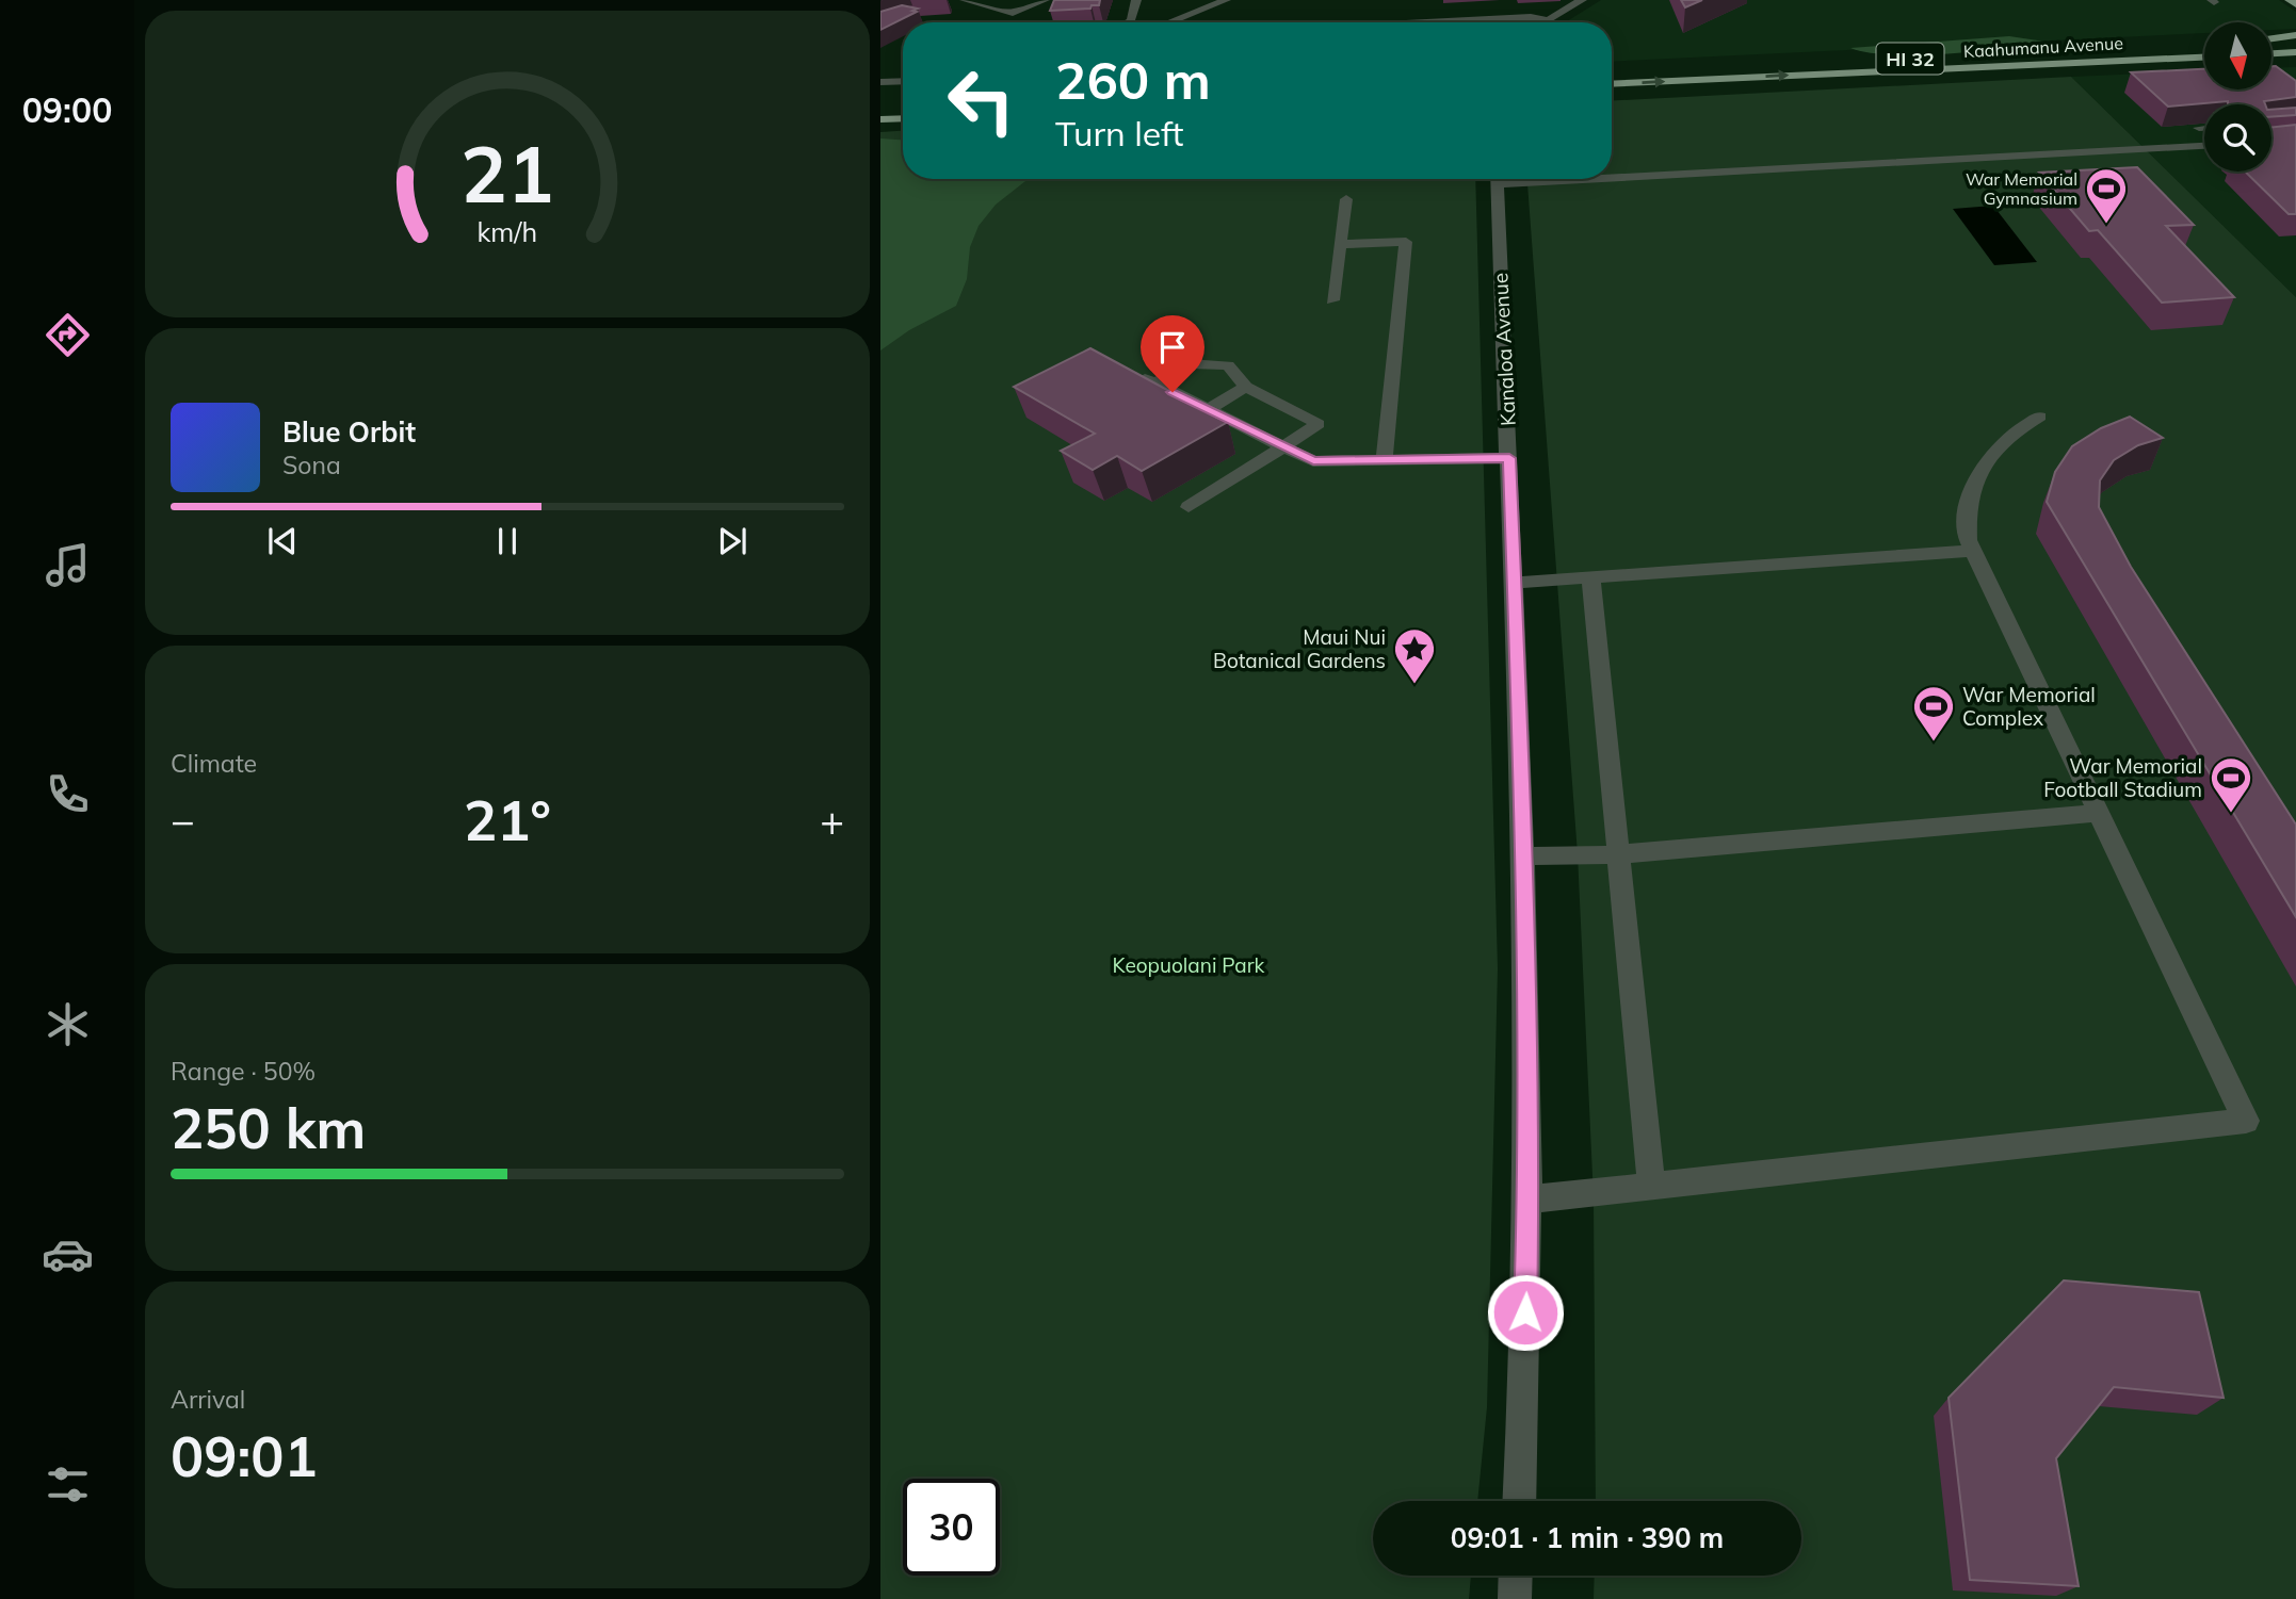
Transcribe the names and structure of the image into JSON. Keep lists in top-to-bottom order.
{
  "streets": {
    "main road": ["Kaahumanu Avenue", "HI 32"],
    "street": ["Kanaloa Avenue"]
  },
  "parks": ["Keopuolani Park"],
  "places": {
    "sports": ["War Memorial Gymnasium", "War Memorial Complex", "War Memorial Football Stadium"],
    "place": ["Maui Nui Botanical Gardens"]
  },
  "north": "bottom",
  "page": {
    "tabs": "09:00",
    "turn": ["260 m", "Turn left"],
    "song": ["Blue Orbit", "Sona"],
    "tile": [
      "Climate",
      ["Range · 50%", "250 km"],
      ["Arrival", "09:01"]
    ],
    "heat": ["−", "21°", "+"],
    "limit": "30",
    "trip": "09:01 · 1 min · 390 m",
    "gauge": ["21", "km/h"]
  }
}
